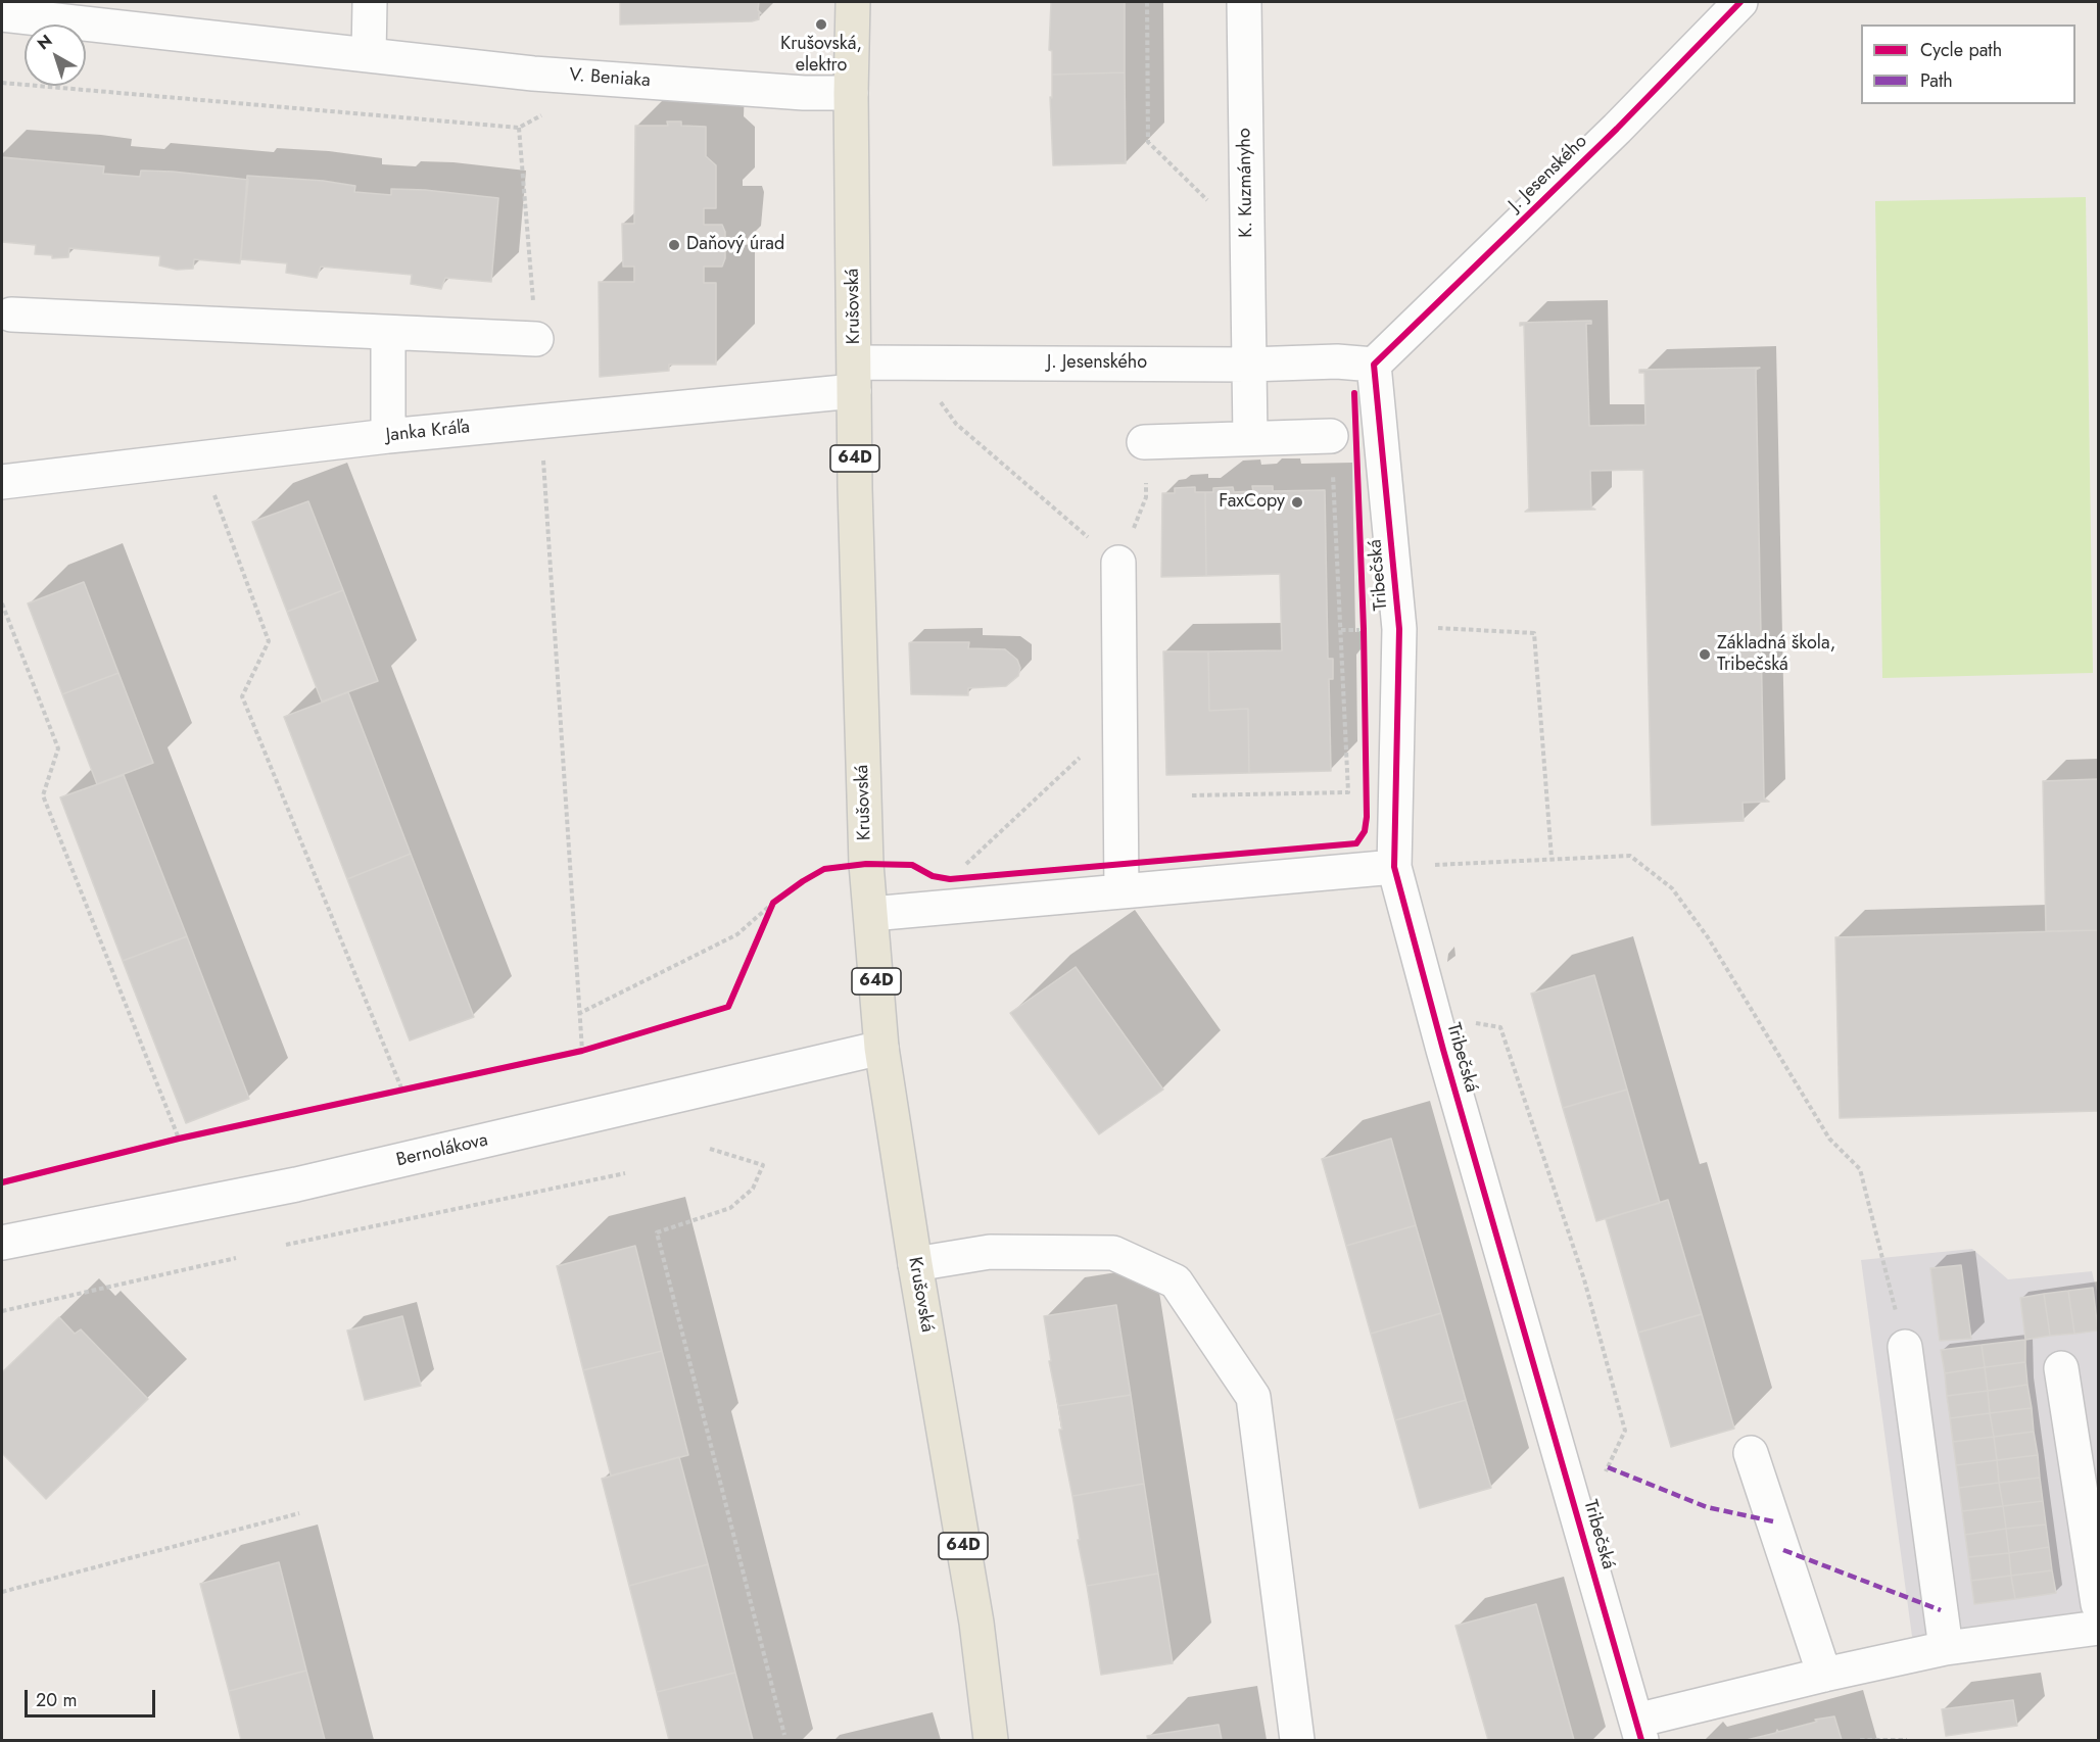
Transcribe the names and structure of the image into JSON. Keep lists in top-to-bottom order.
{
  "streets": {
    "main road": ["Krušovská", "64D"],
    "street": [
      "V. Beniaka",
      "J. Jesenského",
      "K. Kuzmányho",
      "Janka Kráľa",
      "Tribečská",
      "Bernolákova"
    ]
  },
  "crossings": [
    ["V. Beniaka", "Krušovská"],
    ["J. Jesenského", "K. Kuzmányho"],
    ["J. Jesenského", "Krušovská"],
    ["J. Jesenského", "Janka Kráľa"],
    ["J. Jesenského", "Tribečská"],
    ["Krušovská", "Janka Kráľa"],
    ["Krušovská", "Bernolákova"]
  ],
  "places": [
    "Krušovská, elektro",
    "Daňový úrad",
    "FaxCopy",
    "Základná škola, Tribečská"
  ],
  "legend": ["Cycle path", "Path"],
  "scale_bar": "20 m",
  "north": "top left"
}
